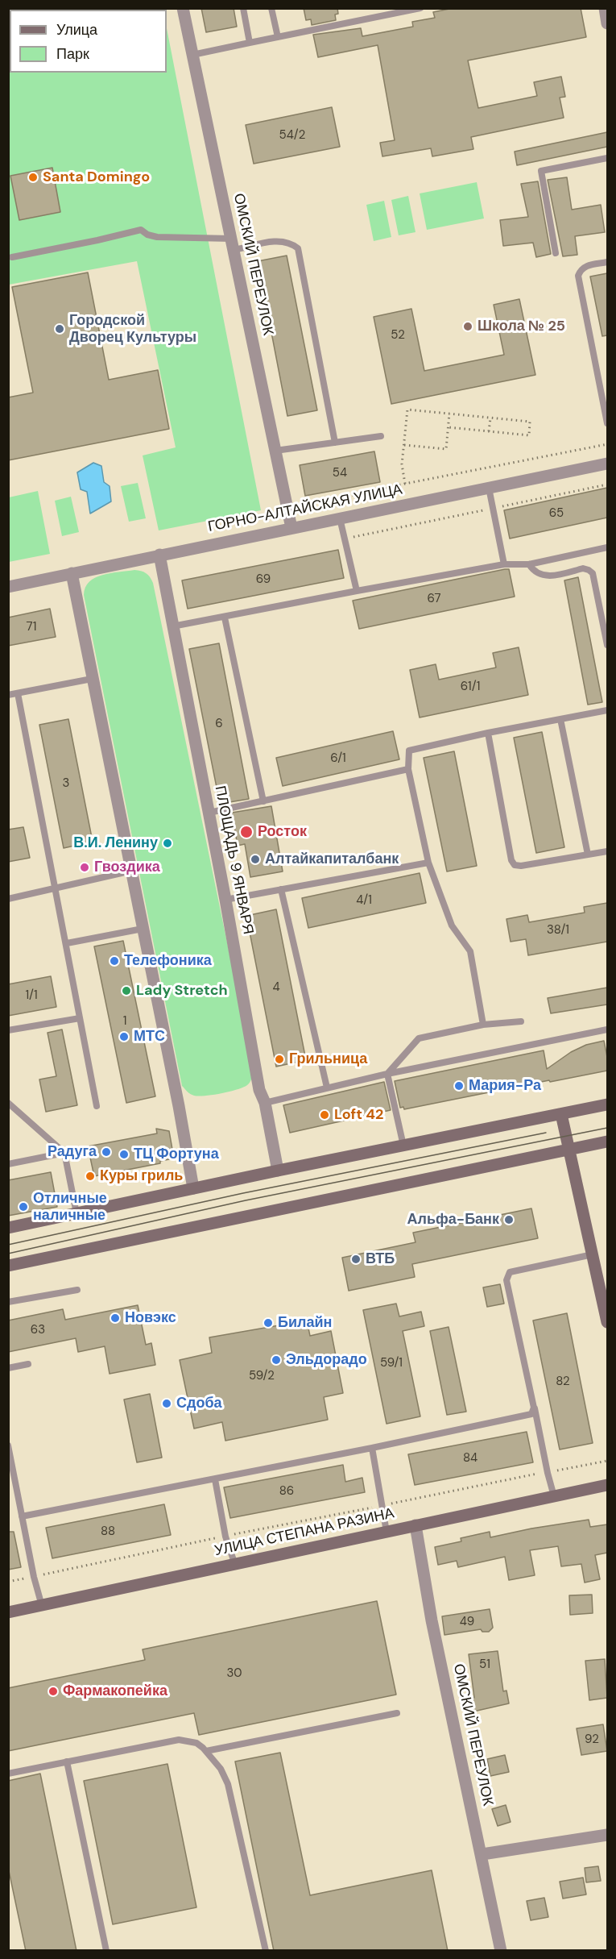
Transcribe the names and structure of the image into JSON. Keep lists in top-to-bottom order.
{
  "streets": {
    "main road": ["УЛИЦА СТЕПАНА РАЗИНА"],
    "street": ["ОМСКИЙ ПЕРЕУЛОК", "ГОРНО-АЛТАЙСКАЯ УЛИЦА", "ПЛОЩАДЬ 9 ЯНВАРЯ"]
  },
  "crossings": [
    ["ОМСКИЙ ПЕРЕУЛОК", "ГОРНО-АЛТАЙСКАЯ УЛИЦА"],
    ["ОМСКИЙ ПЕРЕУЛОК", "УЛИЦА СТЕПАНА РАЗИНА"],
    ["ГОРНО-АЛТАЙСКАЯ УЛИЦА", "ПЛОЩАДЬ 9 ЯНВАРЯ"]
  ],
  "places": [
    "Santa Domingo",
    "Школа № 25",
    "Городской Дворец Культуры",
    "Росток",
    "В.И. Ленину",
    "Алтайкапиталбанк",
    "Гвоздика",
    "Телефоника",
    "Lady Stretch",
    "МТС",
    "Грильница",
    "Мария-Ра",
    "Loft 42",
    "Радуга",
    "ТЦ Фортуна",
    "Куры гриль",
    "Отличные наличные",
    "Альфа-Банк",
    "ВТБ",
    "Новэкс",
    "Билайн",
    "Эльдорадо",
    "Сдоба",
    "Фармакопейка"
  ],
  "house_numbers": [
    "54/2",
    "52",
    "54",
    "65",
    "69",
    "67",
    "71",
    "61/1",
    "6",
    "6/1",
    "3",
    "4/1",
    "38/1",
    "4",
    "1/1",
    "1",
    "63",
    "59/1",
    "59/2",
    "82",
    "84",
    "86",
    "88",
    "49",
    "51",
    "30",
    "92"
  ],
  "legend": ["Улица", "Парк"]
}
